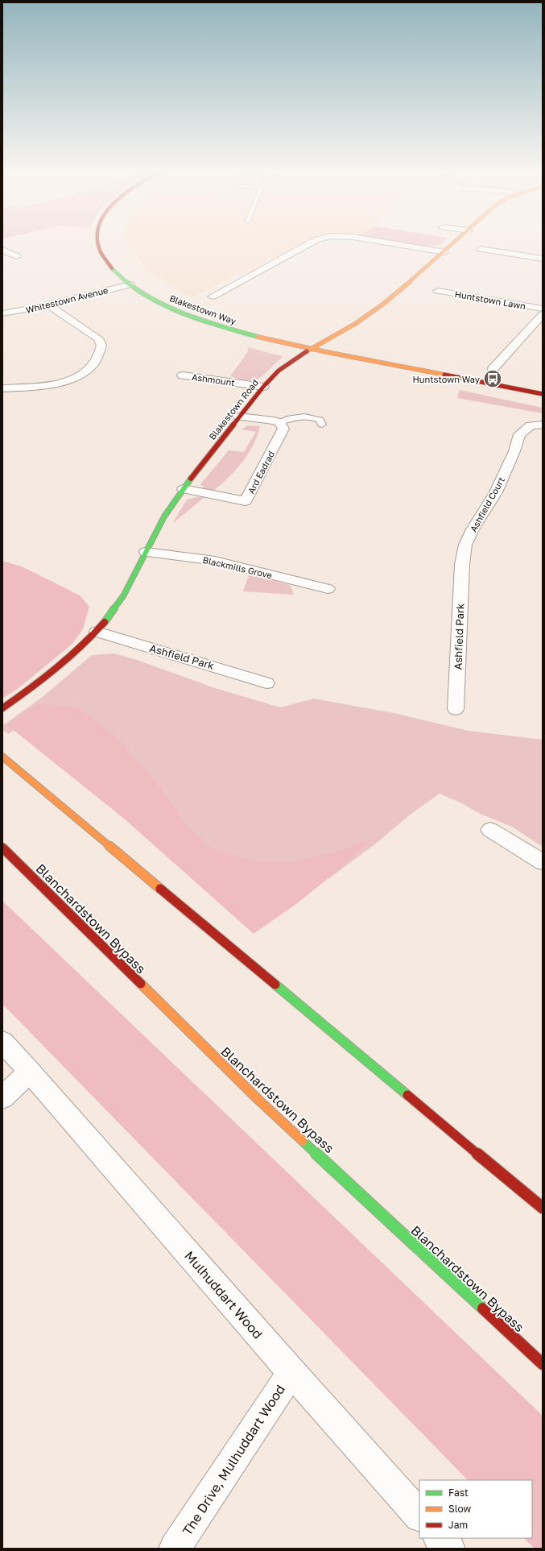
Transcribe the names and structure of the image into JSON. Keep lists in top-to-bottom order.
{
  "streets": {
    "main road": ["Blakestown Way", "Blakestown Road", "Blanchardstown Bypass"],
    "street": [
      "Whitestown Avenue",
      "Huntstown Lawn",
      "Ashmount",
      "Ard Eadrad",
      "Ashfield Court",
      "Blackmills Grove",
      "Ashfield Park",
      "Mulhuddart Wood",
      "The Drive, Mulhuddart Wood"
    ]
  },
  "crossings": [
    ["Whitestown Avenue", "Blakestown Way"],
    ["Blakestown Way", "Blakestown Road"],
    ["Ashmount", "Blakestown Road"],
    ["Blakestown Road", "Ard Eadrad"],
    ["Blakestown Road", "Blackmills Grove"],
    ["Blakestown Road", "Ashfield Park"],
    ["Ashfield Court", "Ashfield Park"],
    ["Mulhuddart Wood", "The Drive, Mulhuddart Wood"]
  ],
  "places": {
    "bus stop": ["Huntstown Way"]
  },
  "legend": ["Fast", "Slow", "Jam"]
}
